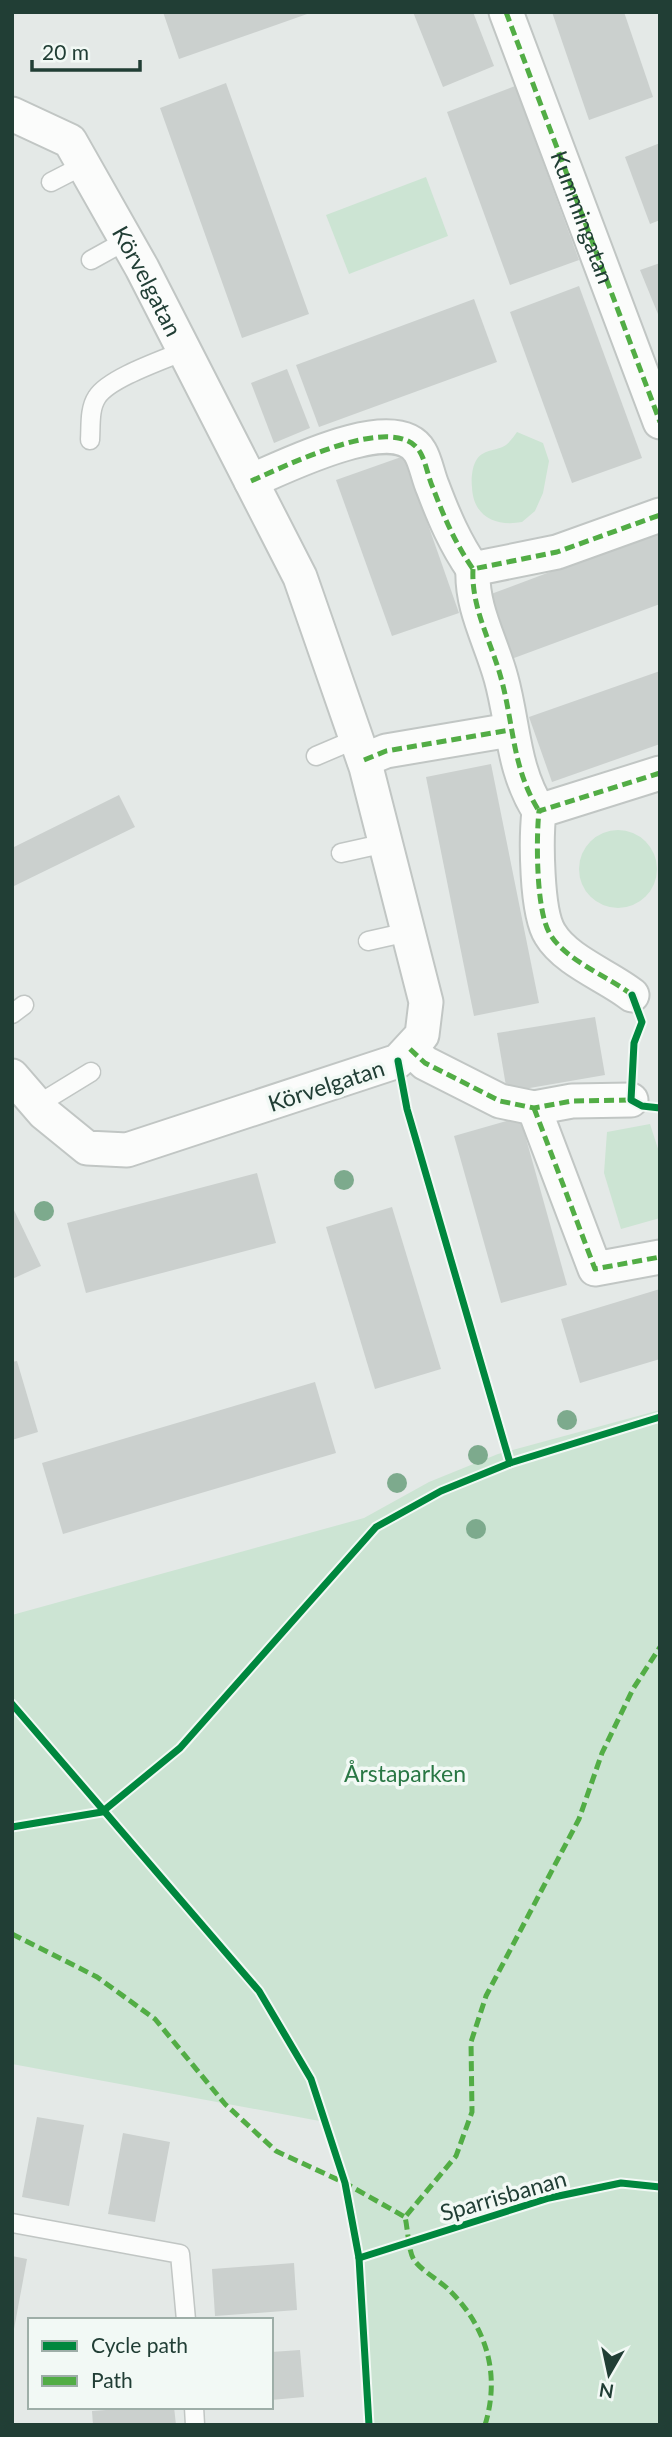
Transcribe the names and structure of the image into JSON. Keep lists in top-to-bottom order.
{
  "streets": {
    "street": ["Kummingatan", "Körvelgatan"],
    "cycle path": ["Sparrisbanan"]
  },
  "parks": ["Årstaparken"],
  "legend": ["Cycle path", "Path"],
  "scale_bar": "20 m",
  "north": "bottom"
}
